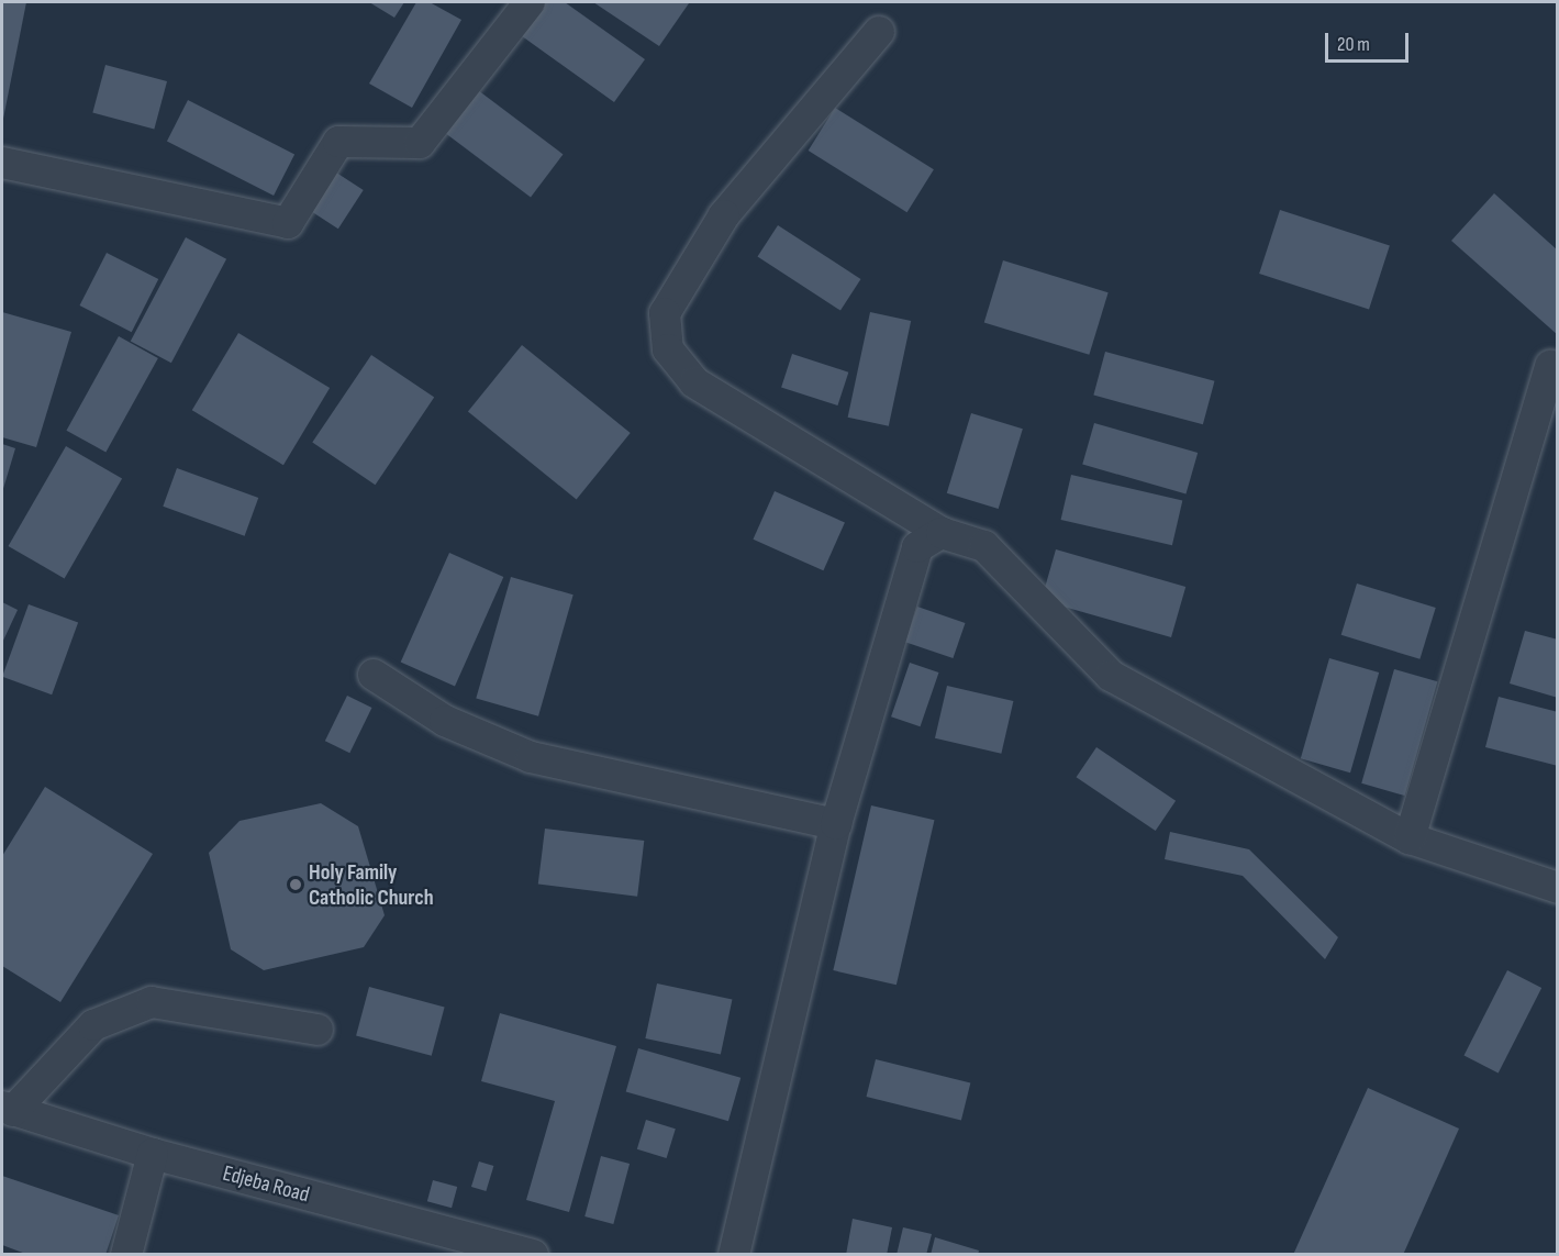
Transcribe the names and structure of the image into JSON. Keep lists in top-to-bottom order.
{
  "streets": {
    "street": ["Edjeba Road"]
  },
  "places": ["Holy Family Catholic Church"],
  "scale_bar": "20 m"
}
